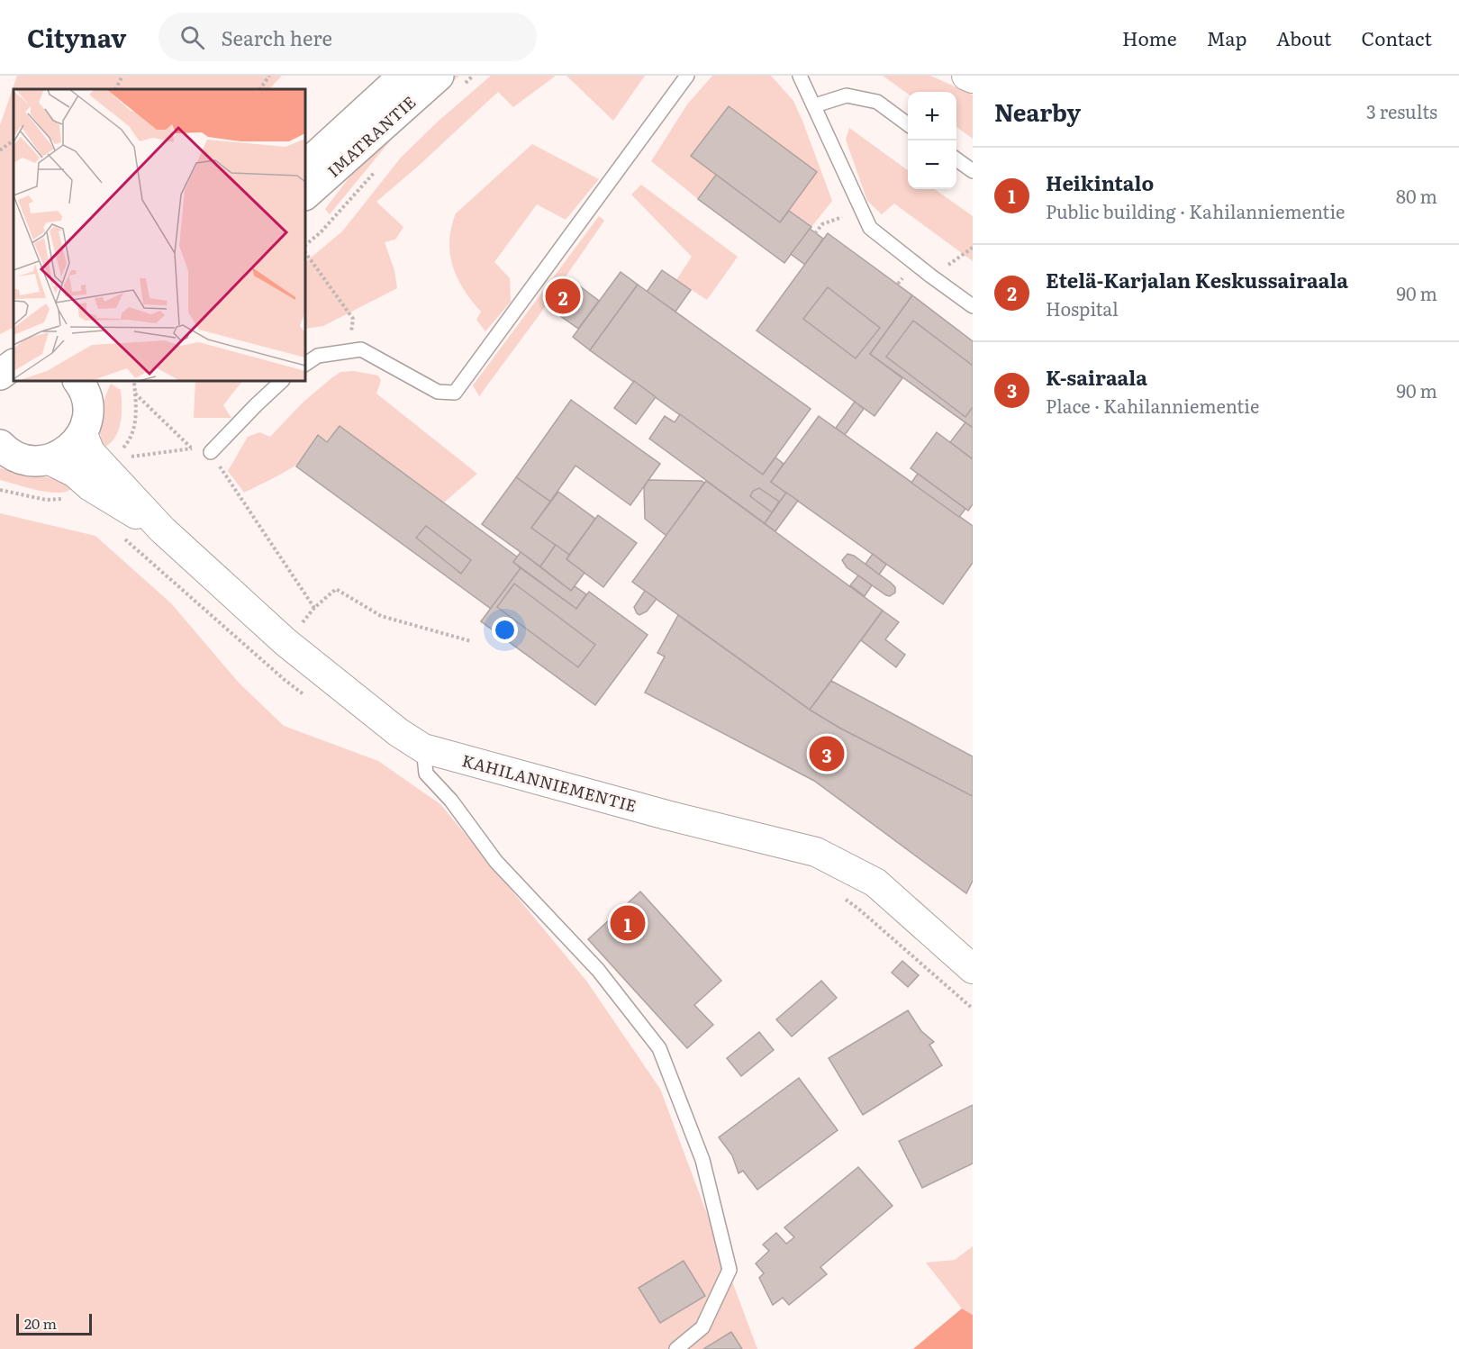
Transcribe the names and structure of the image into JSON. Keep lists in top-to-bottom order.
{
  "streets": {
    "street": ["IMATRANTIE", "KAHILANNIEMENTIE"]
  },
  "scale_bar": "20 m",
  "page": {
    "header": "Citynav",
    "search": "Search here",
    "nav": [
      "Home",
      "Map",
      "About",
      "Contact"
    ],
    "heading": ["Nearby", "3 results"],
    "map_buttons": ["+", "−"],
    "list": [
      {
        "mark": "1",
        "name": "Heikintalo",
        "note": "Public building · Kahilanniementie",
        "value": "80 m"
      },
      {
        "mark": "2",
        "name": "Etelä-Karjalan Keskussairaala",
        "note": "Hospital",
        "value": "90 m"
      },
      {
        "mark": "3",
        "name": "K-sairaala",
        "note": "Place · Kahilanniementie",
        "value": "90 m"
      }
    ],
    "pins": ["2", "3", "1"],
    "scale": "20 m"
  }
}
